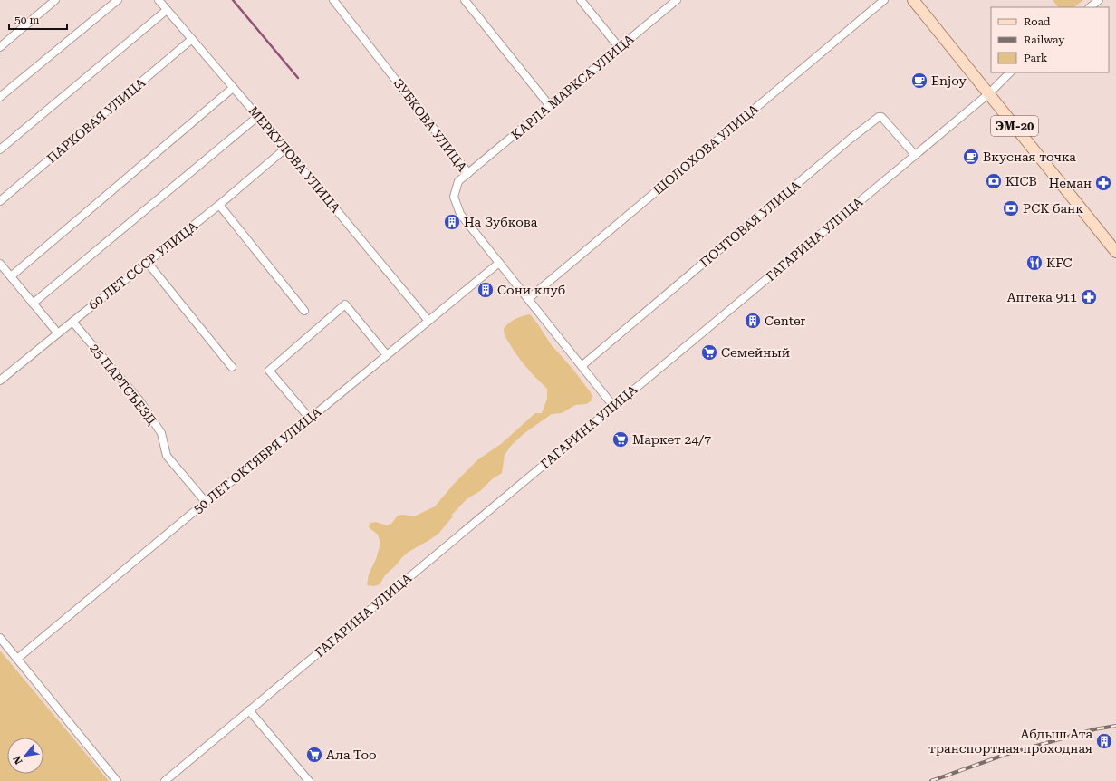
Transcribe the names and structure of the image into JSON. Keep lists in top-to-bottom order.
{
  "streets": {
    "main road": ["ЭМ-20"],
    "street": [
      "КАРЛА МАРКСА УЛИЦА",
      "ПАРКОВАЯ УЛИЦА",
      "ЗУБКОВА УЛИЦА",
      "ШОЛОХОВА УЛИЦА",
      "МЕРКУЛОВА УЛИЦА",
      "ПОЧТОВАЯ УЛИЦА",
      "ГАГАРИНА УЛИЦА",
      "60 ЛЕТ СССР УЛИЦА",
      "25 ПАРТСЪЕЗД",
      "50 ЛЕТ ОКТЯБРЯ УЛИЦА"
    ]
  },
  "crossings": [
    ["КАРЛА МАРКСА УЛИЦА", "ЗУБКОВА УЛИЦА"],
    ["ПАРКОВАЯ УЛИЦА", "МЕРКУЛОВА УЛИЦА"],
    ["ЗУБКОВА УЛИЦА", "ШОЛОХОВА УЛИЦА"],
    ["ЗУБКОВА УЛИЦА", "ПОЧТОВАЯ УЛИЦА"],
    ["ЗУБКОВА УЛИЦА", "ГАГАРИНА УЛИЦА"],
    ["ЗУБКОВА УЛИЦА", "50 ЛЕТ ОКТЯБРЯ УЛИЦА"],
    ["ЭМ-20", "ГАГАРИНА УЛИЦА"],
    ["МЕРКУЛОВА УЛИЦА", "60 ЛЕТ СССР УЛИЦА"],
    ["МЕРКУЛОВА УЛИЦА", "50 ЛЕТ ОКТЯБРЯ УЛИЦА"],
    ["ПОЧТОВАЯ УЛИЦА", "ГАГАРИНА УЛИЦА"],
    ["60 ЛЕТ СССР УЛИЦА", "25 ПАРТСЪЕЗД"],
    ["25 ПАРТСЪЕЗД", "50 ЛЕТ ОКТЯБРЯ УЛИЦА"]
  ],
  "places": {
    "cafe": ["Enjoy", "Вкусная точка"],
    "bank": ["KICB", "РСК банк"],
    "pharmacy": ["Неман", "Аптека 911"],
    "building": [
      "На Зубкова",
      "Сони клуб",
      "Center",
      "Абдыш Ата транспортная проходная"
    ],
    "restaurant": ["KFC"],
    "supermarket": ["Семейный", "Маркет 24/7", "Ала Тоо"]
  },
  "legend": ["Road", "Railway", "Park"],
  "scale_bar": "50 m",
  "north": "bottom left"
}
